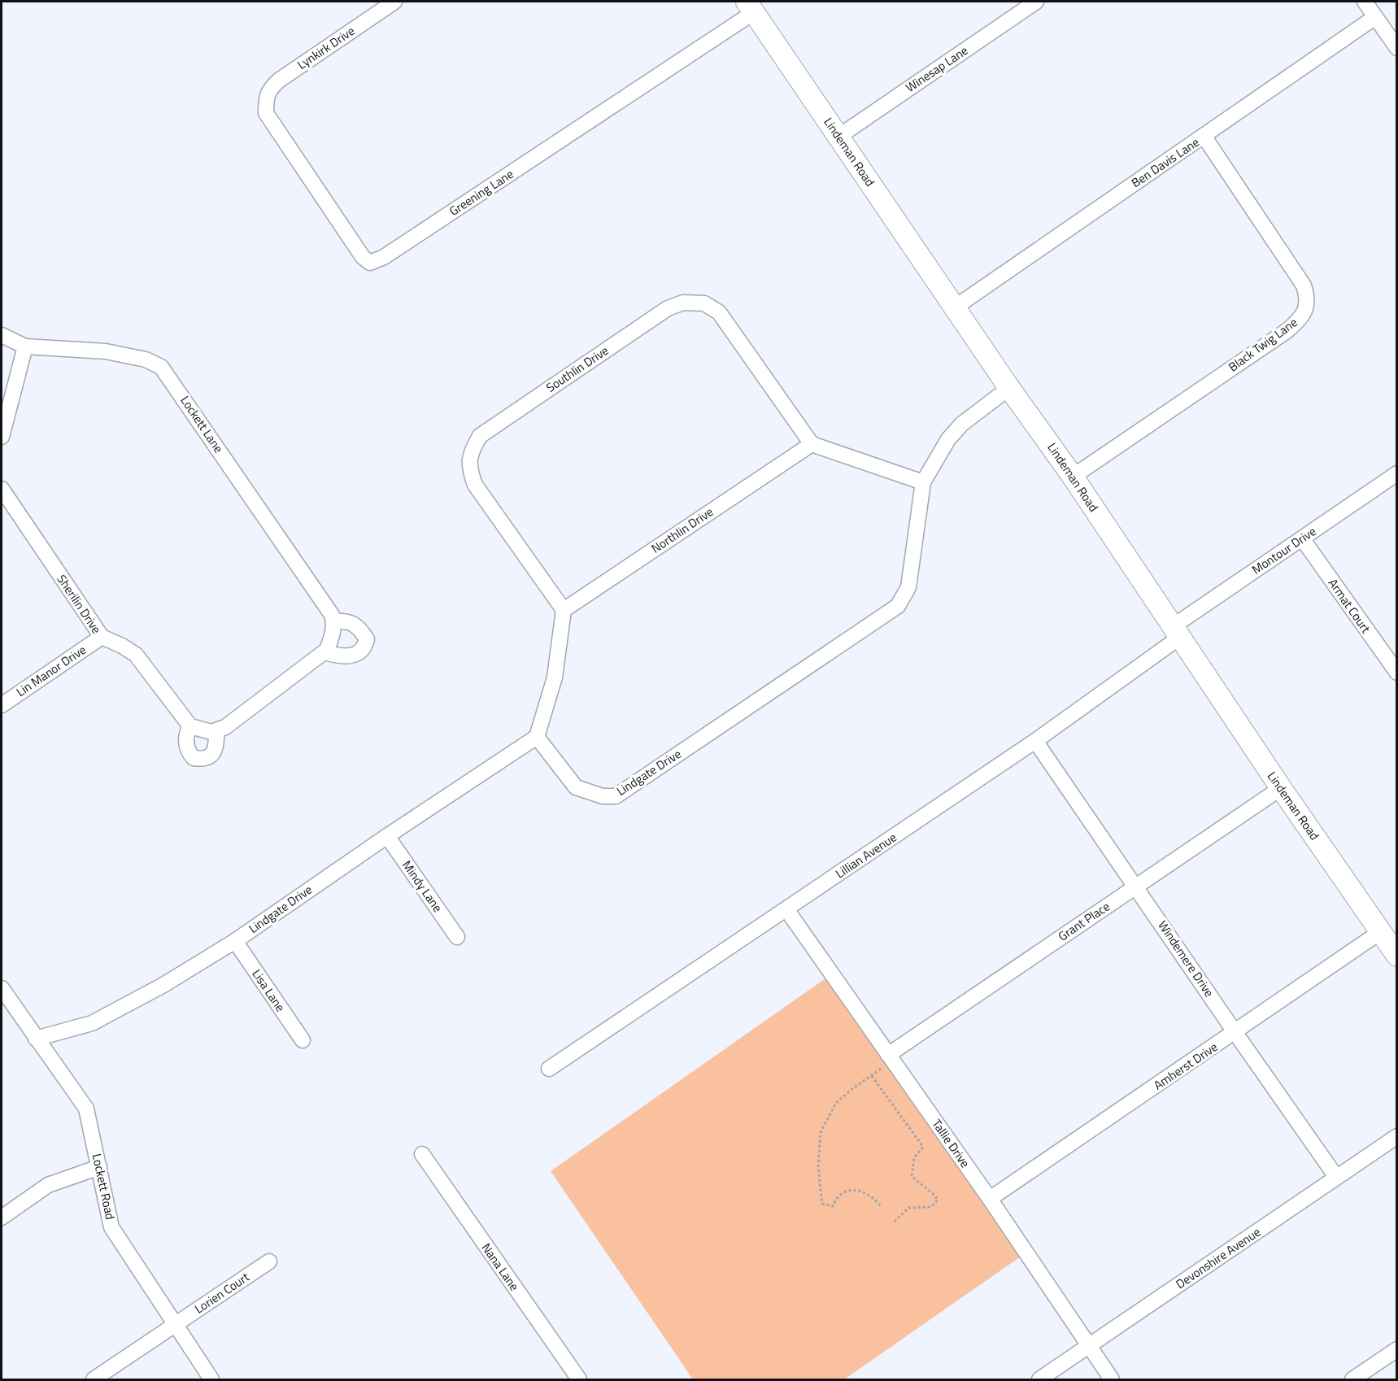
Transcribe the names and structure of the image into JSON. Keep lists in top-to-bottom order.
{
  "streets": {
    "street": [
      "Lynkirk Drive",
      "Winesap Lane",
      "Lindeman Road",
      "Ben Davis Lane",
      "Greening Lane",
      "Black Twig Lane",
      "Southlin Drive",
      "Lockett Lane",
      "Northlin Drive",
      "Montour Drive",
      "Sherilin Drive",
      "Armat Court",
      "Lin Manor Drive",
      "Lindgate Drive",
      "Lillian Avenue",
      "Mindy Lane",
      "Grant Place",
      "Windemere Drive",
      "Lisa Lane",
      "Amherst Drive",
      "Tallie Drive",
      "Lockett Road",
      "Devonshire Avenue",
      "Nana Lane",
      "Lorien Court"
    ]
  },
  "crossings": [
    ["Lynkirk Drive", "Greening Lane"],
    ["Winesap Lane", "Lindeman Road"],
    ["Lindeman Road", "Ben Davis Lane"],
    ["Lindeman Road", "Greening Lane"],
    ["Lindeman Road", "Black Twig Lane"],
    ["Lindeman Road", "Montour Drive"],
    ["Lindeman Road", "Lindgate Drive"],
    ["Lindeman Road", "Lillian Avenue"],
    ["Lindeman Road", "Grant Place"],
    ["Lindeman Road", "Amherst Drive"],
    ["Ben Davis Lane", "Black Twig Lane"],
    ["Southlin Drive", "Northlin Drive"],
    ["Montour Drive", "Armat Court"],
    ["Montour Drive", "Lillian Avenue"],
    ["Sherilin Drive", "Lin Manor Drive"],
    ["Lindgate Drive", "Mindy Lane"],
    ["Lindgate Drive", "Lisa Lane"],
    ["Lindgate Drive", "Lockett Road"],
    ["Lillian Avenue", "Windemere Drive"],
    ["Lillian Avenue", "Tallie Drive"],
    ["Grant Place", "Windemere Drive"],
    ["Grant Place", "Tallie Drive"],
    ["Windemere Drive", "Amherst Drive"],
    ["Windemere Drive", "Devonshire Avenue"],
    ["Amherst Drive", "Tallie Drive"],
    ["Tallie Drive", "Devonshire Avenue"],
    ["Lockett Road", "Lorien Court"]
  ]
}
